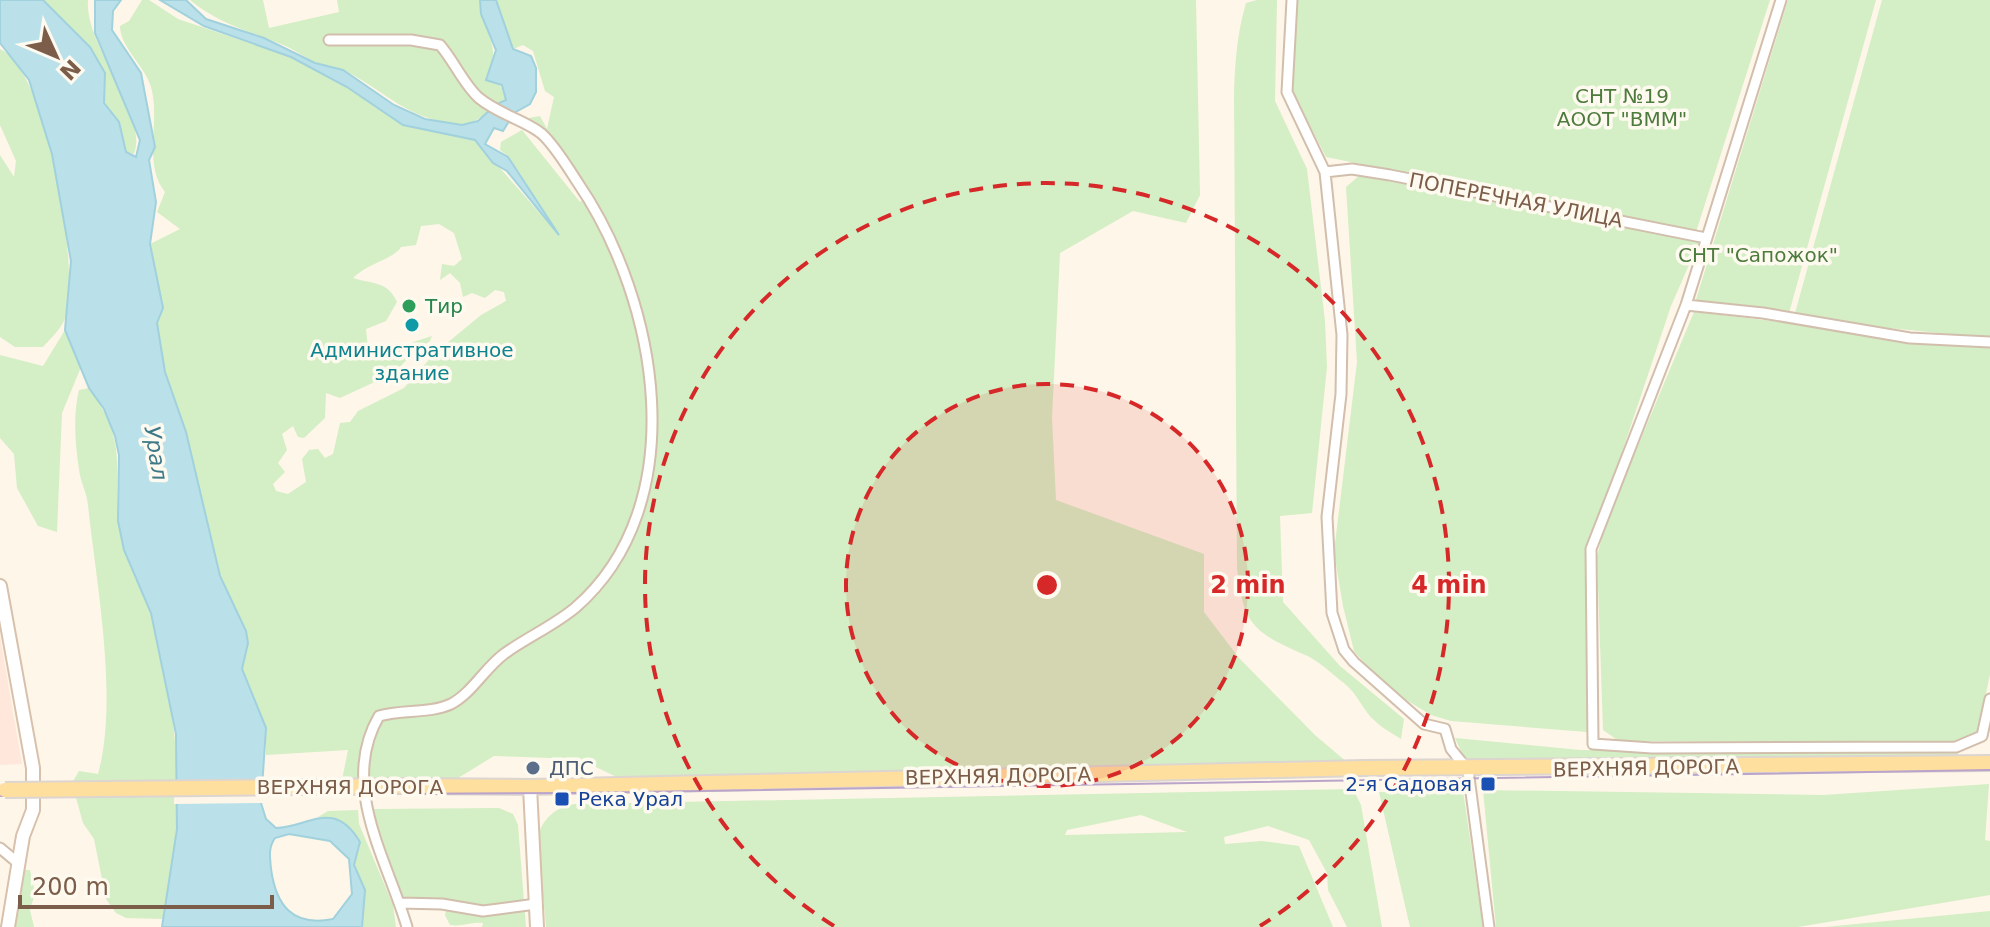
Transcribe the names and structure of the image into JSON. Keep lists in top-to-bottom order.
{
  "streets": {
    "main road": ["ВЕРХНЯЯ ДОРОГА"],
    "street": ["ПОПЕРЕЧНАЯ УЛИЦА"]
  },
  "water": ["Урал"],
  "parks": ["СНТ №19 АООТ \"ВММ\"", "СНТ \"Сапожок\""],
  "places": {
    "other": ["Тир", "Административное здание", "ДПС"],
    "transit": ["2-я Садовая", "Река Урал"]
  },
  "scale_bar": "200 m",
  "north": "bottom right",
  "rings": ["2 min", "4 min"]
}
